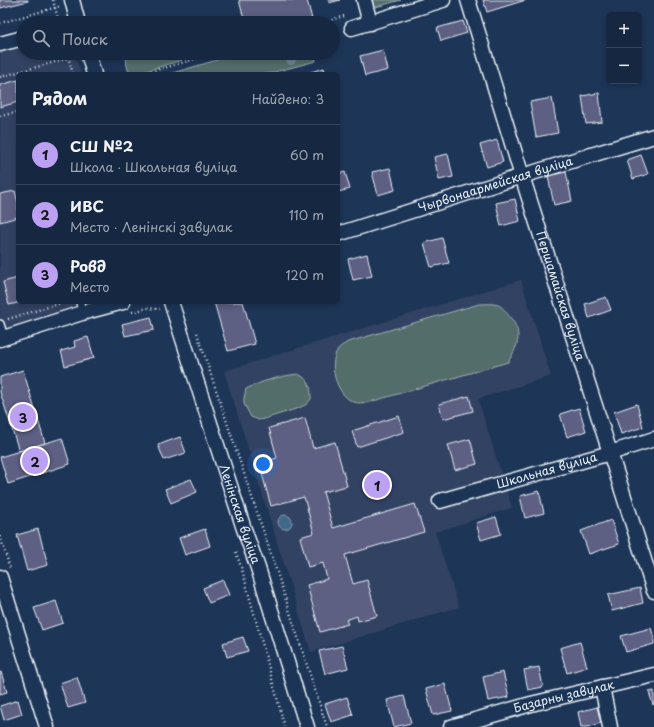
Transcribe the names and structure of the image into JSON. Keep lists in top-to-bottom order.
{
  "streets": {
    "street": [
      "Чырвонаармейская вуліца",
      "Першамайская вуліца",
      "Школьная вуліца",
      "Ленінская вуліца",
      "Базарны завулак"
    ]
  },
  "crossings": [
    ["Чырвонаармейская вуліца", "Першамайская вуліца"],
    ["Першамайская вуліца", "Школьная вуліца"]
  ],
  "page": {
    "map_buttons": ["+", "−"],
    "search": "Поиск",
    "heading": ["Рядом", "Найдено: 3"],
    "list": [
      {
        "mark": "1",
        "name": "СШ №2",
        "note": "Школа · Школьная вуліца",
        "value": "60 m"
      },
      {
        "mark": "2",
        "name": "ИВС",
        "note": "Место · Ленінскі завулак",
        "value": "110 m"
      },
      {
        "mark": "3",
        "name": "Ровд",
        "note": "Место",
        "value": "120 m"
      }
    ],
    "pins": ["3", "2", "1"]
  }
}
